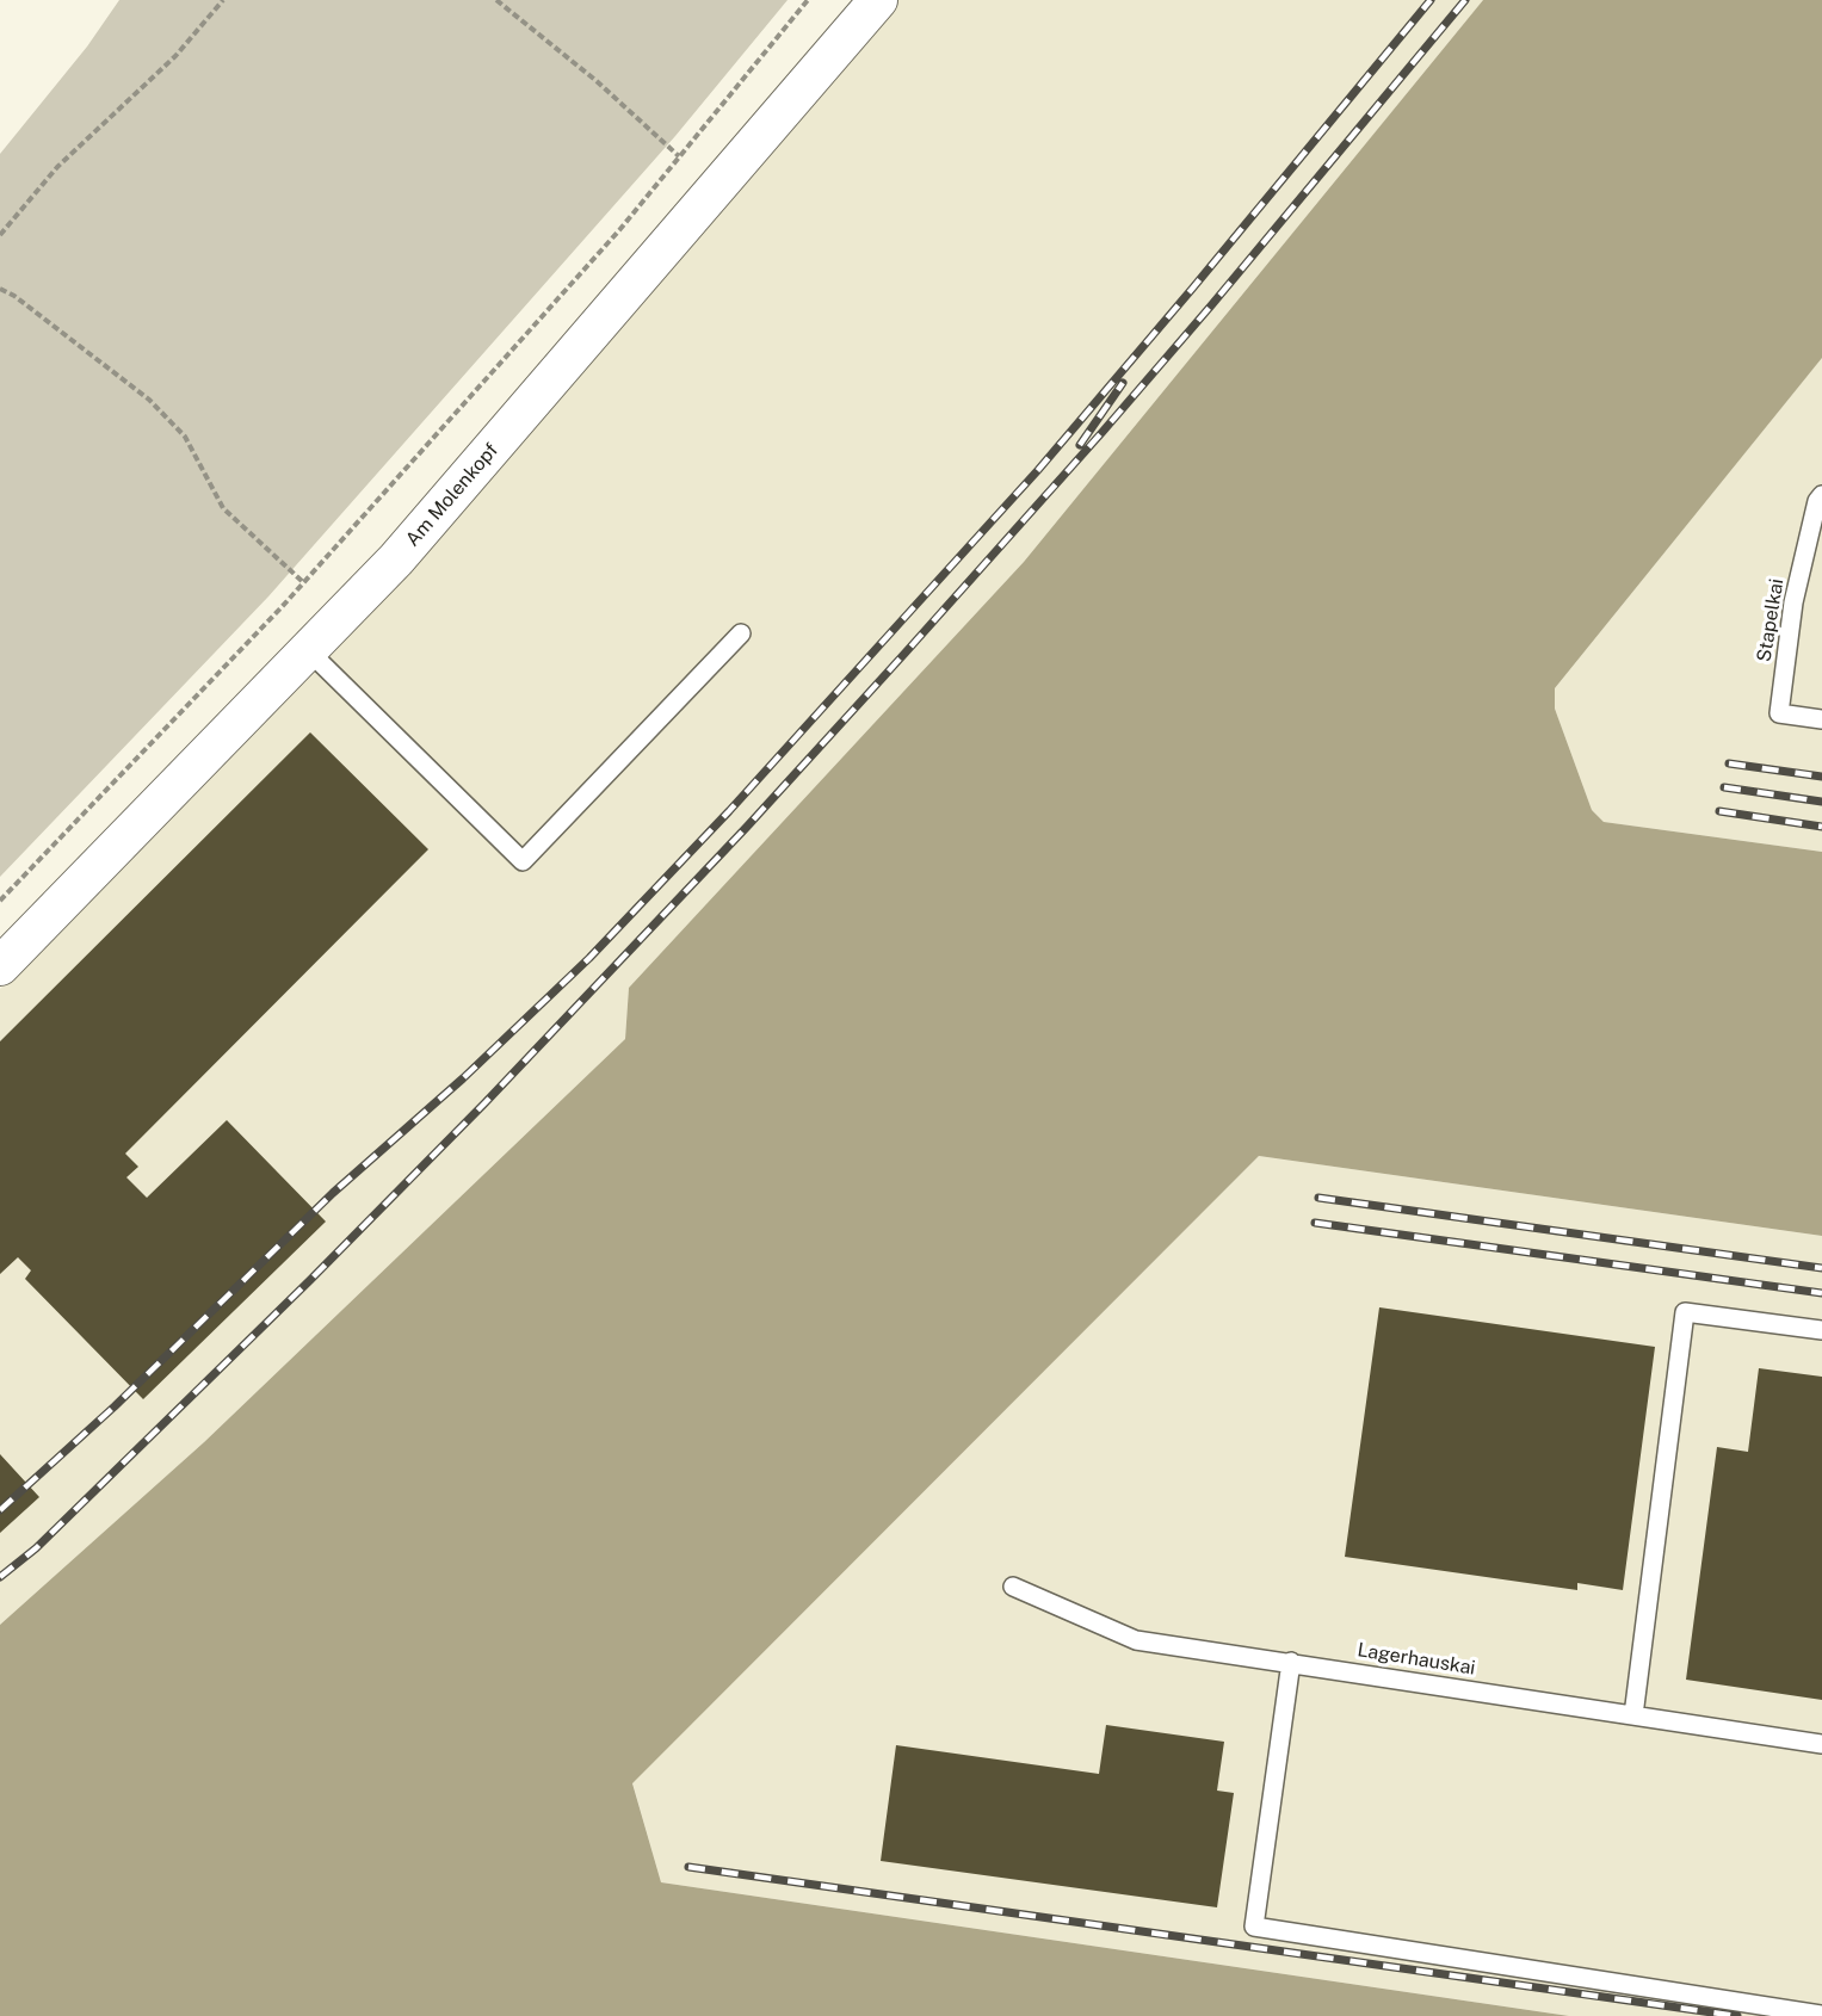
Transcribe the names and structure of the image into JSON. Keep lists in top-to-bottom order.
{
  "streets": {
    "street": ["Am Molenkopf"],
    "lane": ["Stapelkai", "Lagerhauskai"]
  }
}
